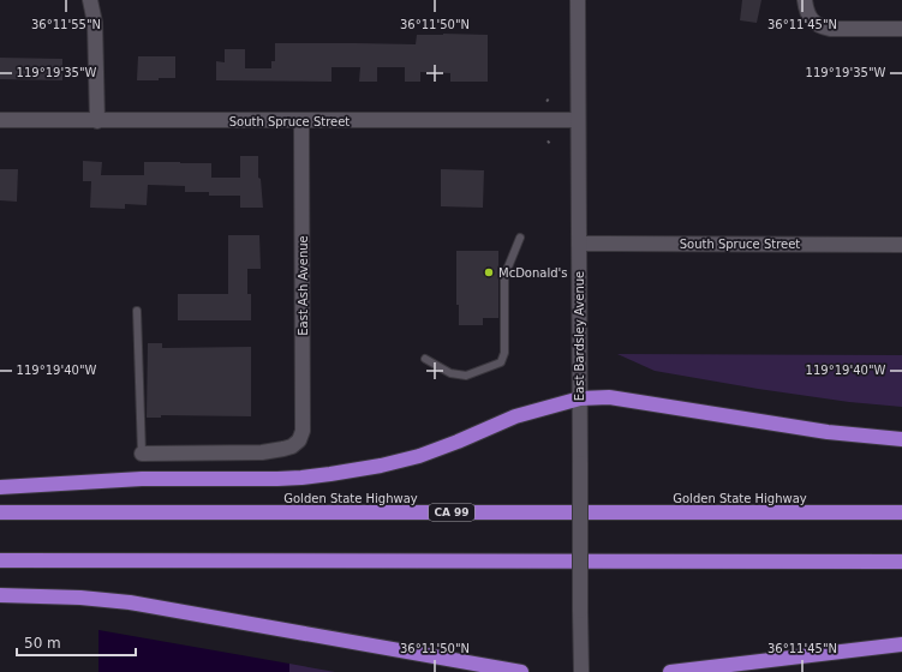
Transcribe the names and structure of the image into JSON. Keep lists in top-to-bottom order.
{
  "streets": {
    "highway": ["Golden State Highway", "CA 99"],
    "street": ["South Spruce Street", "East Ash Avenue", "East Bardsley Avenue"]
  },
  "crossings": [
    ["South Spruce Street", "East Ash Avenue"],
    ["South Spruce Street", "East Bardsley Avenue"]
  ],
  "places": ["McDonald's"],
  "scale_bar": "50 m",
  "coordinates": [
    "36°11'55\"N",
    "36°11'50\"N",
    "36°11'45\"N",
    "119°19'35\"W",
    "119°19'40\"W"
  ]
}
